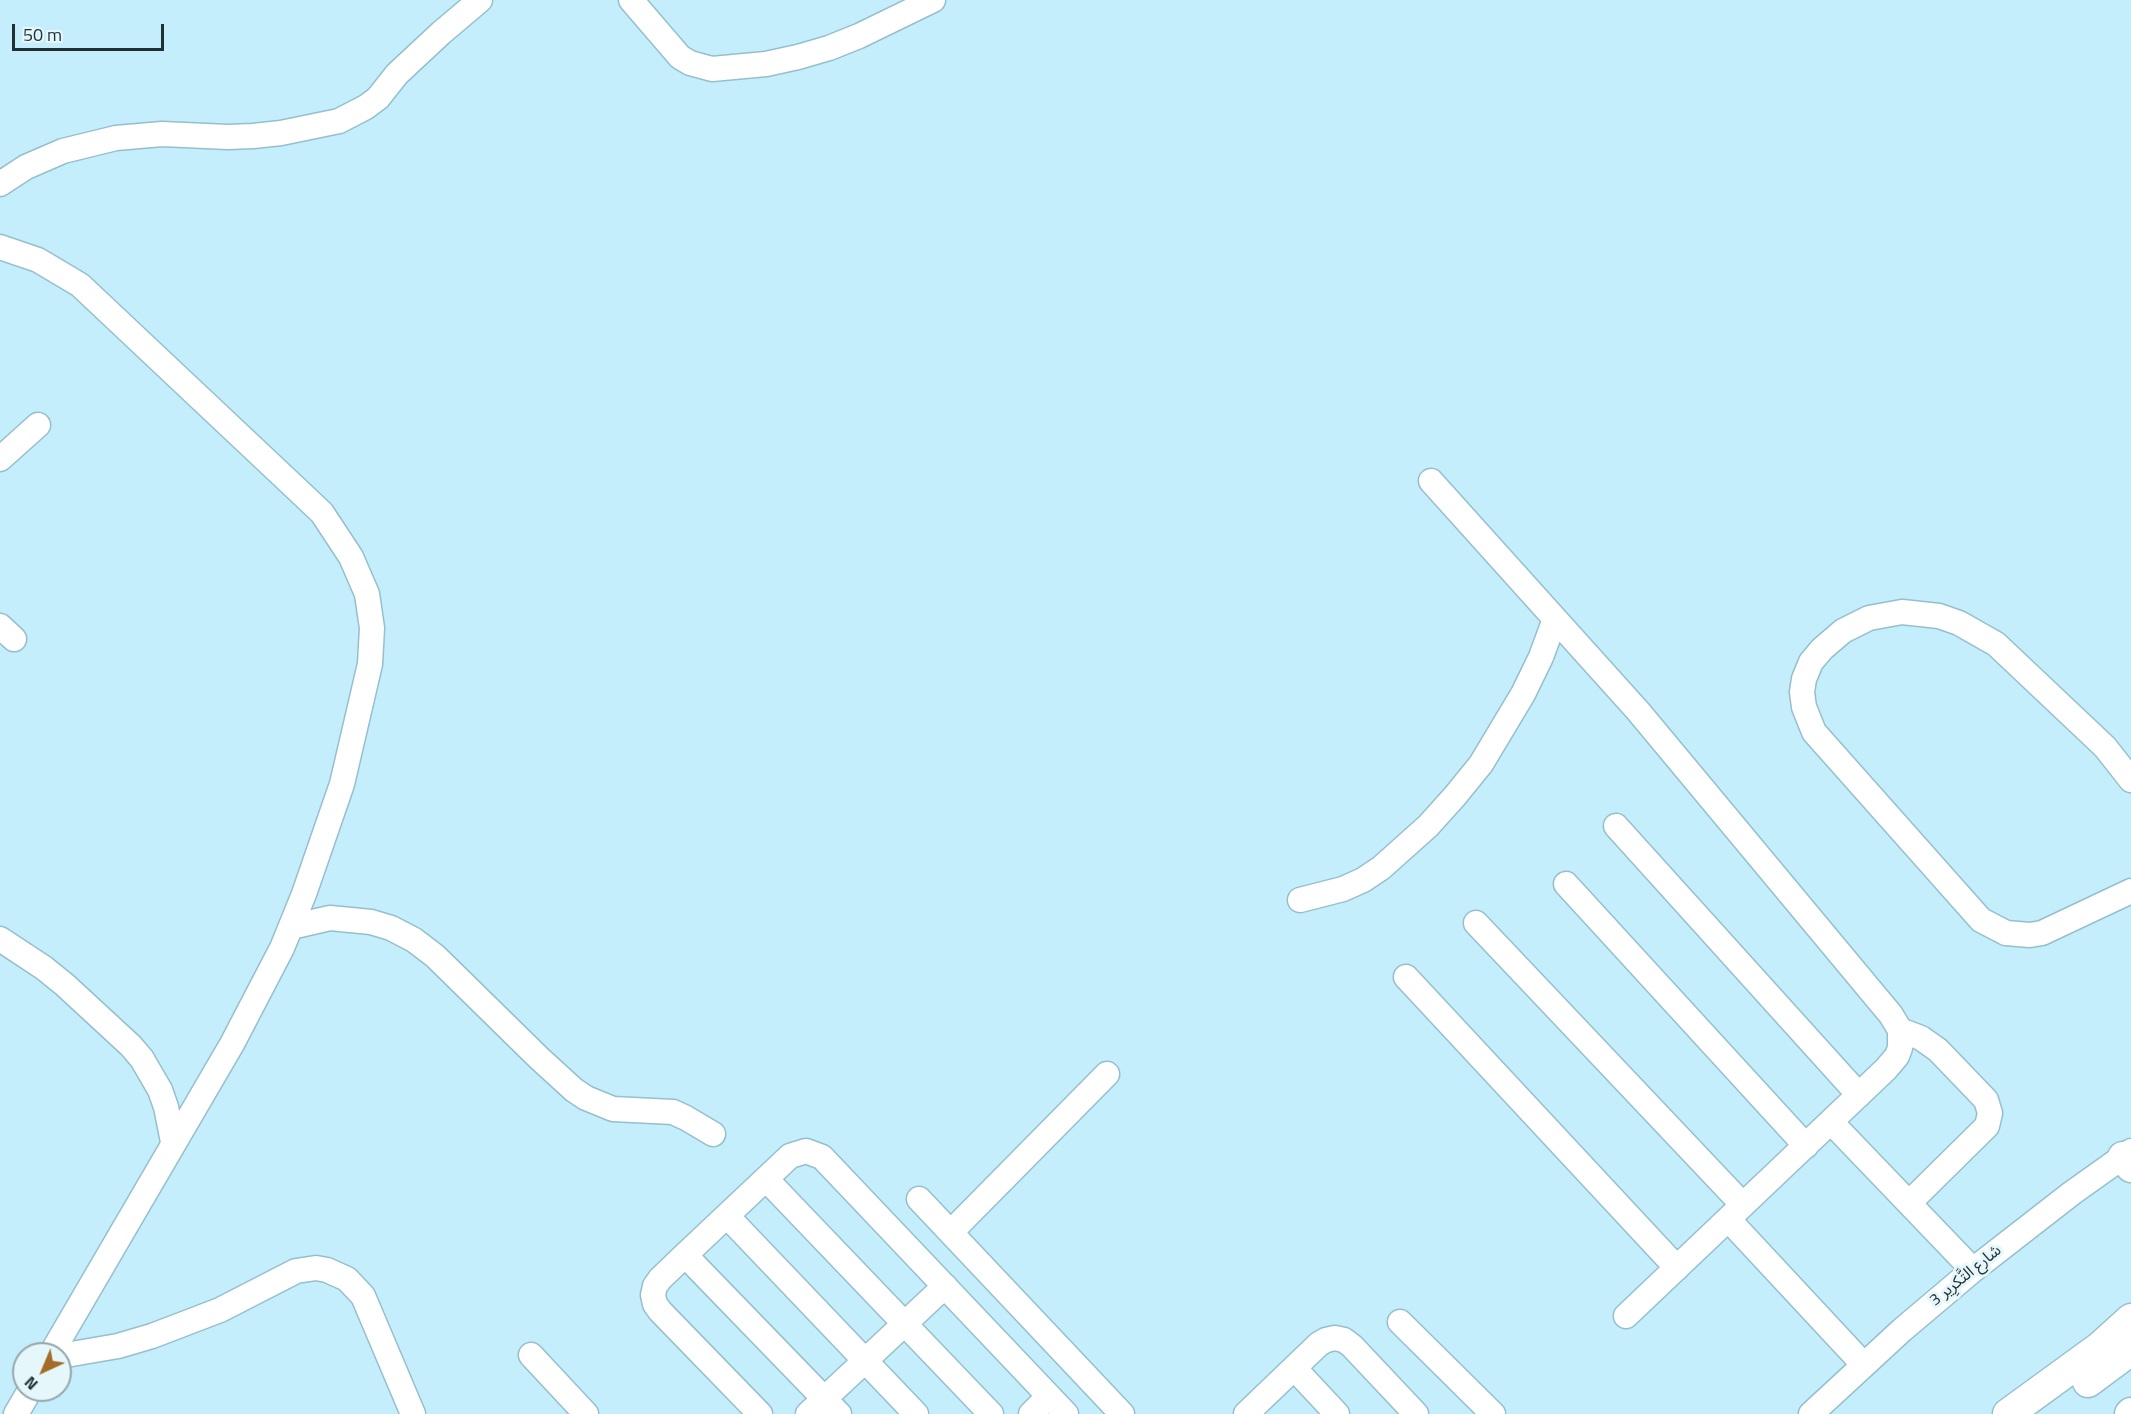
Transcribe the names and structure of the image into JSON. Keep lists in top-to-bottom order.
{
  "streets": {
    "street": ["شارع التَّكرِير 3"]
  },
  "scale_bar": "50 m",
  "north": "bottom left"
}
